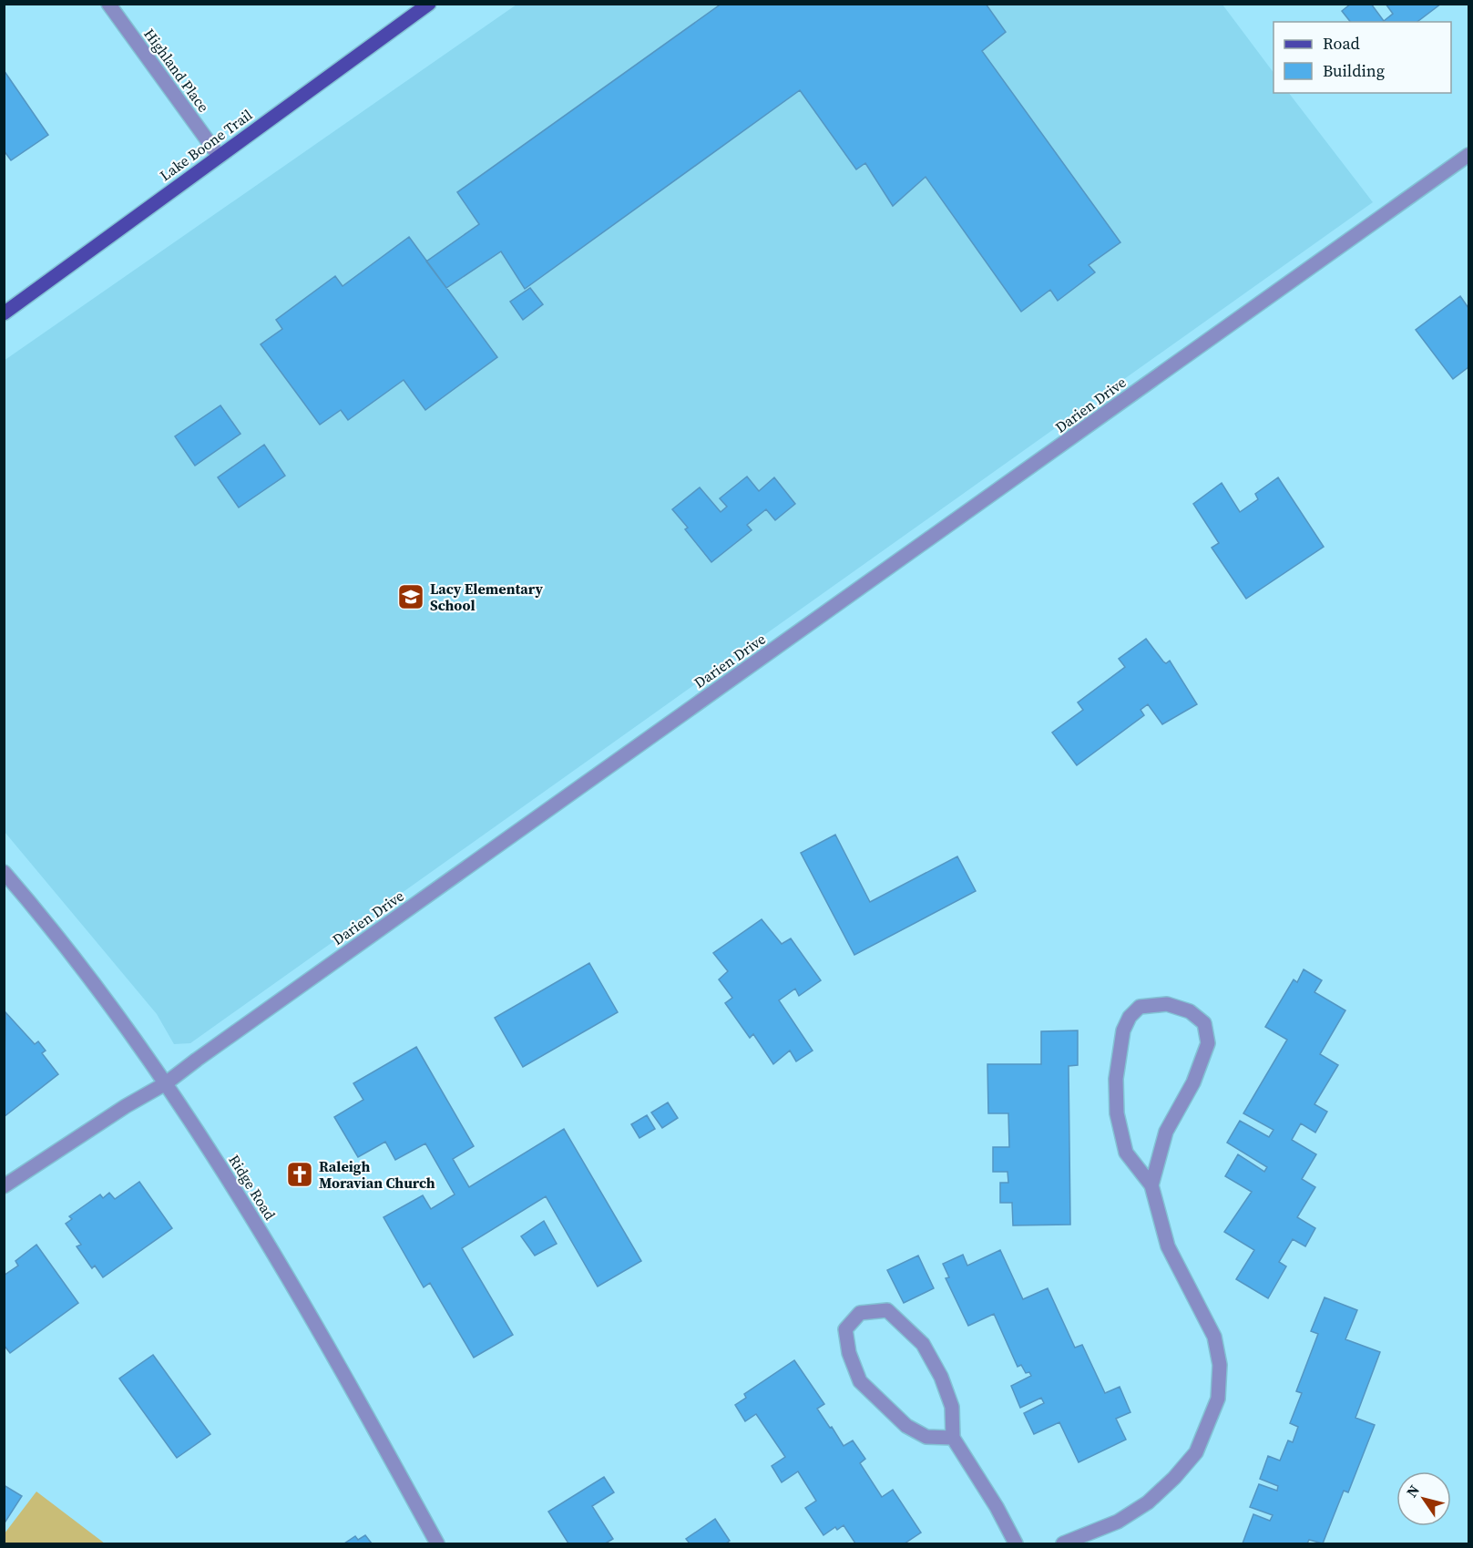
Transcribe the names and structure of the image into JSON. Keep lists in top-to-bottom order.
{
  "streets": {
    "main road": ["Lake Boone Trail"],
    "street": ["Highland Place", "Darien Drive", "Ridge Road"]
  },
  "crossings": [
    ["Highland Place", "Lake Boone Trail"],
    ["Darien Drive", "Ridge Road"]
  ],
  "places": {
    "school or university": ["Lacy Elementary School"],
    "church": ["Raleigh Moravian Church"]
  },
  "legend": ["Road", "Building"],
  "north": "top left"
}
